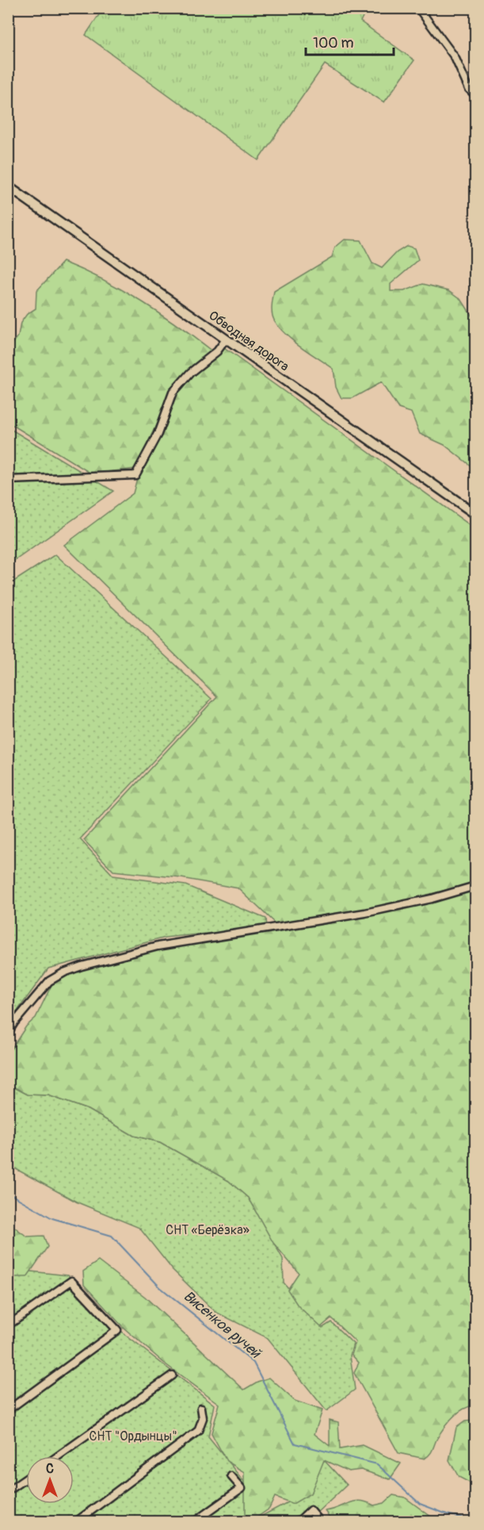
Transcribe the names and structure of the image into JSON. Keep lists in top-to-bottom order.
{
  "streets": {
    "main road": ["Обводная дорога"]
  },
  "water": ["Висенков ручей"],
  "parks": ["СНТ «Берёзка»", "СНТ \"Ордынцы\""],
  "scale_bar": "100 m",
  "north": "top"
}
